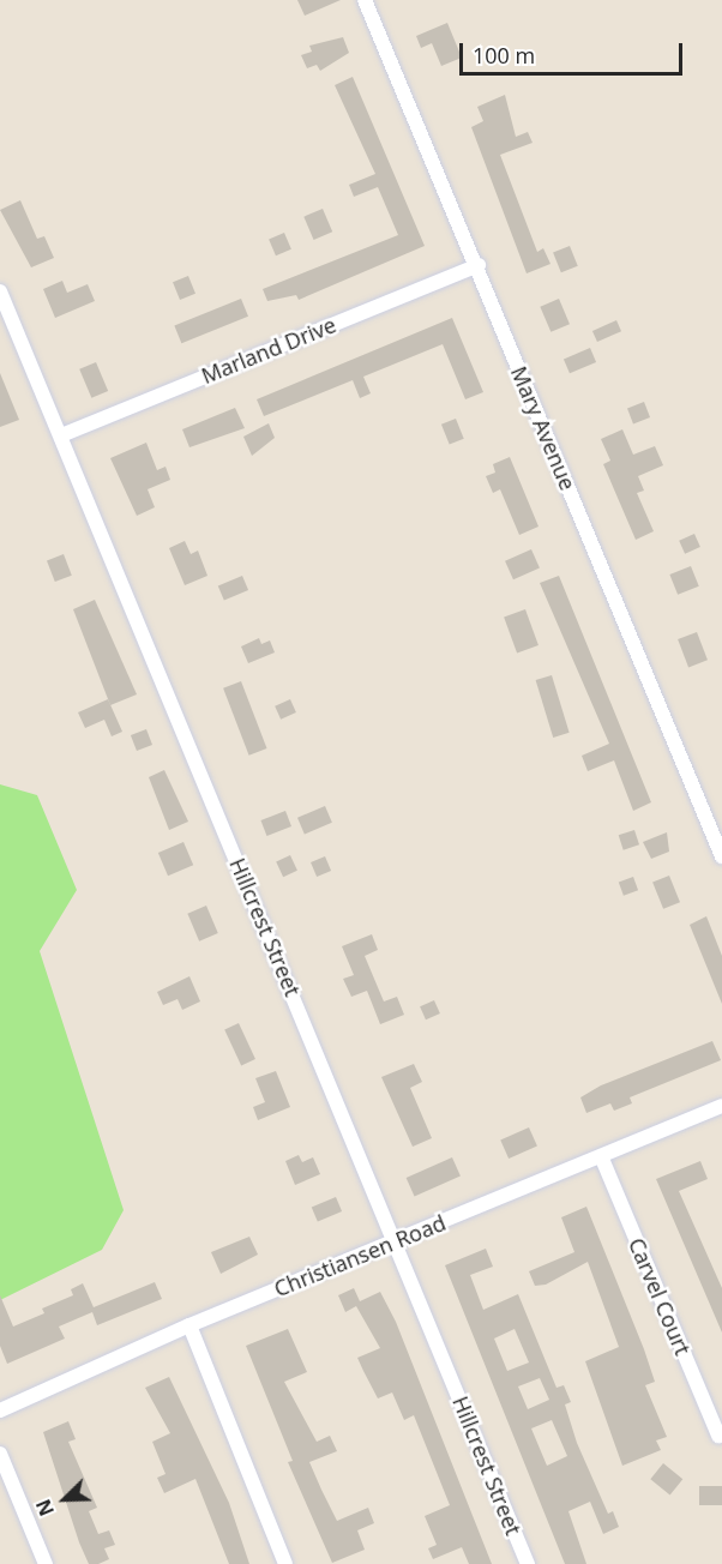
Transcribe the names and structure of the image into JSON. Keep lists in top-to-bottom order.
{
  "streets": {
    "street": [
      "Marland Drive",
      "Mary Avenue",
      "Hillcrest Street",
      "Christiansen Road",
      "Carvel Court"
    ]
  },
  "crossings": [
    ["Marland Drive", "Mary Avenue"],
    ["Marland Drive", "Hillcrest Street"],
    ["Hillcrest Street", "Christiansen Road"],
    ["Christiansen Road", "Carvel Court"]
  ],
  "scale_bar": "100 m",
  "north": "bottom left"
}
